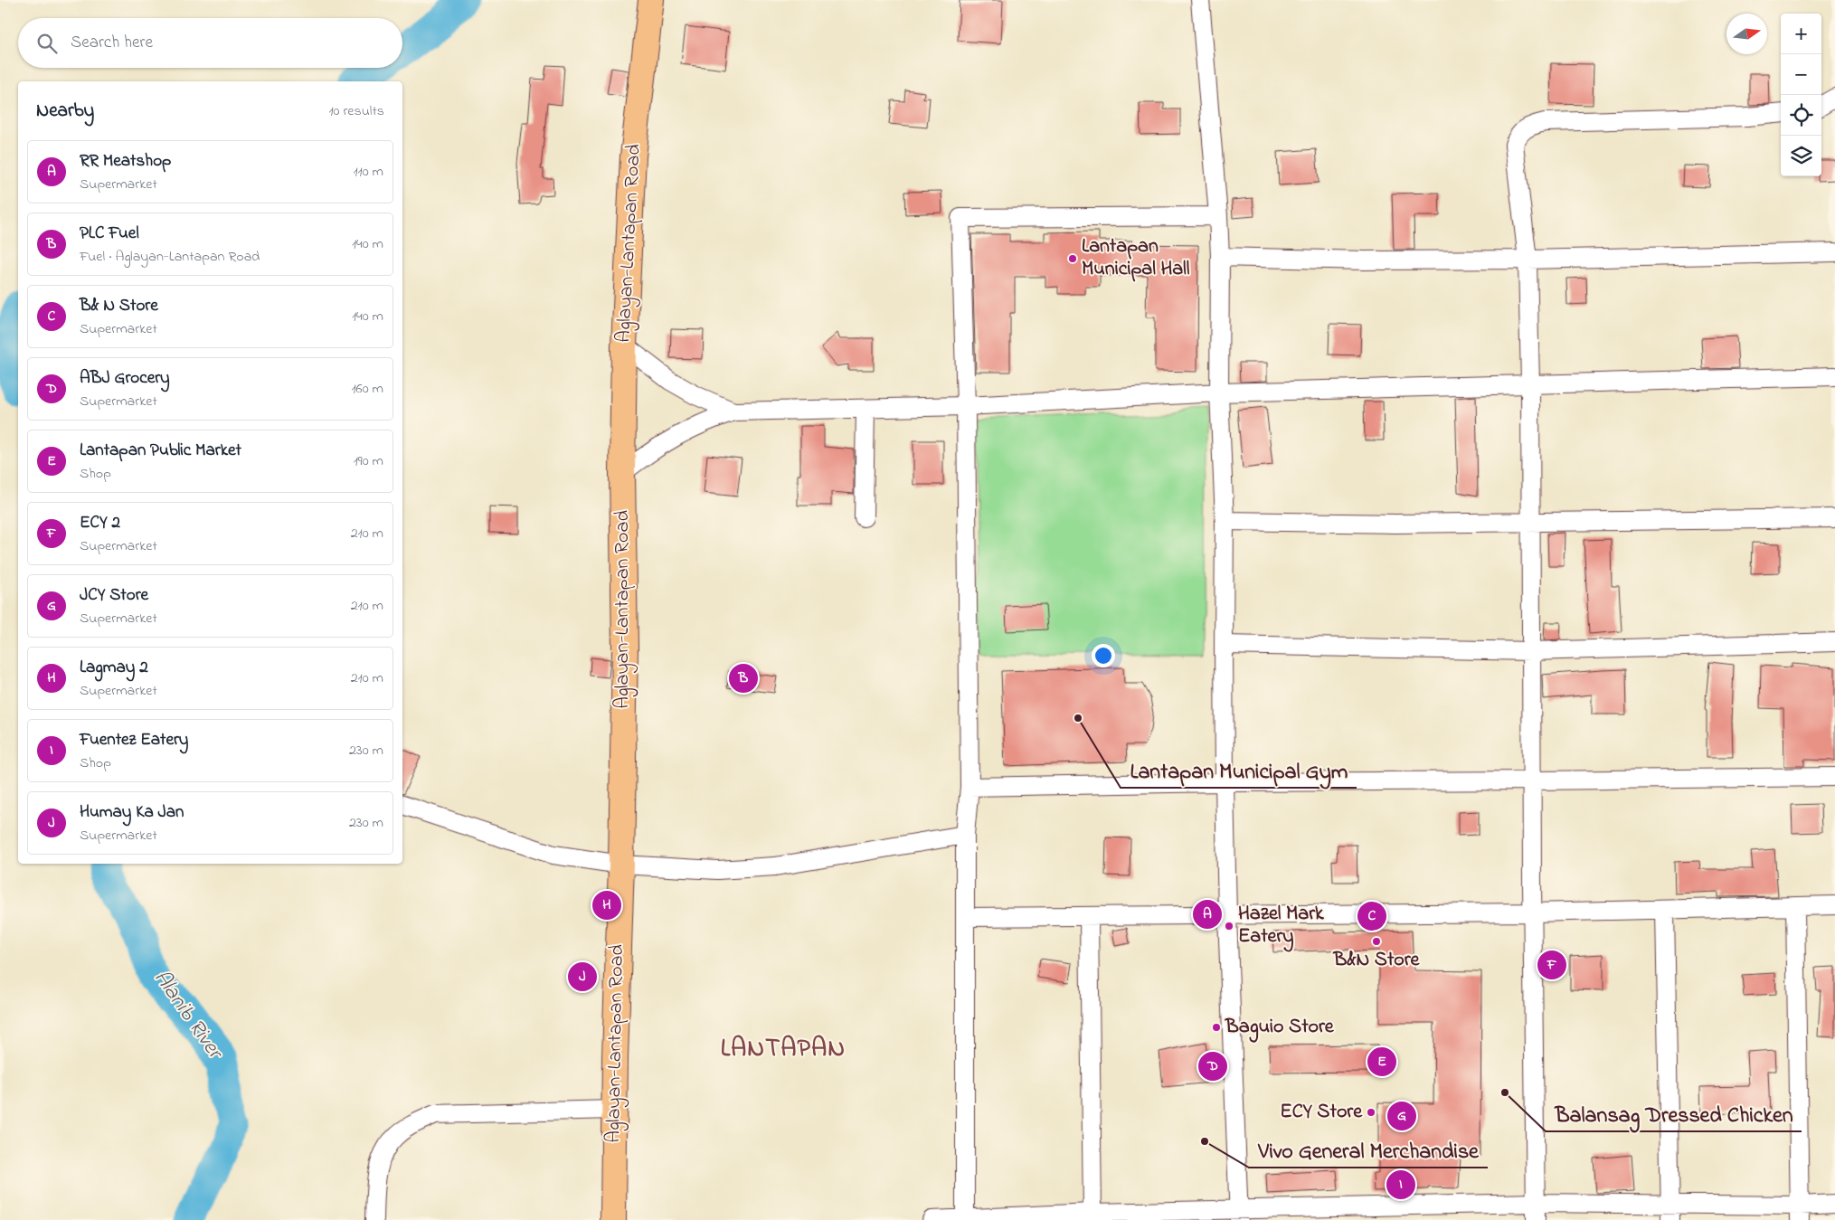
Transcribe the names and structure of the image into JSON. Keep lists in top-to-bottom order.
{
  "streets": {
    "main road": ["Aglayan-Lantapan Road"]
  },
  "districts": ["LANTAPAN"],
  "water": ["Alanib River"],
  "places": [
    "Lantapan Municipal Hall",
    "Lantapan Municipal Gym",
    "Hazel Mark Eatery",
    "B&N Store",
    "Baguio Store",
    "Balansag Dressed Chicken",
    "ECY Store",
    "Vivo General Merchandise"
  ],
  "north": "right",
  "page": {
    "map_buttons": ["+", "−"],
    "search": "Search here",
    "heading": ["Nearby", "10 results"],
    "list": [
      {
        "mark": "A",
        "name": "RR Meatshop",
        "note": "Supermarket",
        "value": "110 m"
      },
      {
        "mark": "B",
        "name": "PLC Fuel",
        "note": "Fuel · Aglayan-Lantapan Road",
        "value": "140 m"
      },
      {
        "mark": "C",
        "name": "B& N Store",
        "note": "Supermarket",
        "value": "140 m"
      },
      {
        "mark": "D",
        "name": "ABJ Grocery",
        "note": "Supermarket",
        "value": "160 m"
      },
      {
        "mark": "E",
        "name": "Lantapan Public Market",
        "note": "Shop",
        "value": "190 m"
      },
      {
        "mark": "F",
        "name": "ECY 2",
        "note": "Supermarket",
        "value": "210 m"
      },
      {
        "mark": "G",
        "name": "JCY Store",
        "note": "Supermarket",
        "value": "210 m"
      },
      {
        "mark": "H",
        "name": "Lagmay 2",
        "note": "Supermarket",
        "value": "210 m"
      },
      {
        "mark": "I",
        "name": "Fuentez Eatery",
        "note": "Shop",
        "value": "230 m"
      },
      {
        "mark": "J",
        "name": "Humay Ka Jan",
        "note": "Supermarket",
        "value": "230 m"
      }
    ],
    "pins": [
      "B",
      "H",
      "A",
      "C",
      "F",
      "J",
      "E",
      "D",
      "G",
      "I"
    ]
  }
}
